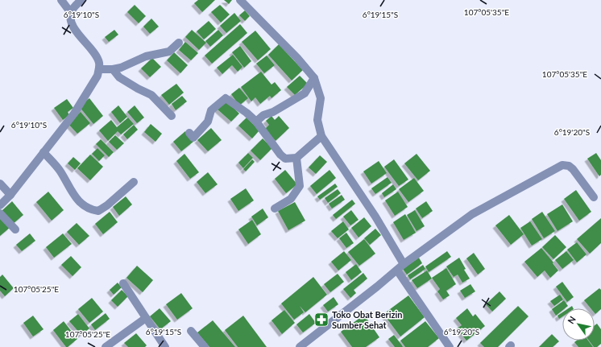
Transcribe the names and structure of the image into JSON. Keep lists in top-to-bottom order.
{
  "places": {
    "pharmacy": ["Toko Obat Berizin Sumber Sehat"]
  },
  "north": "top left",
  "coordinates": [
    "107°05'35\"E",
    "6°19'15\"S",
    "6°19'10\"S",
    "6°19'20\"S",
    "107°05'25\"E"
  ]
}
